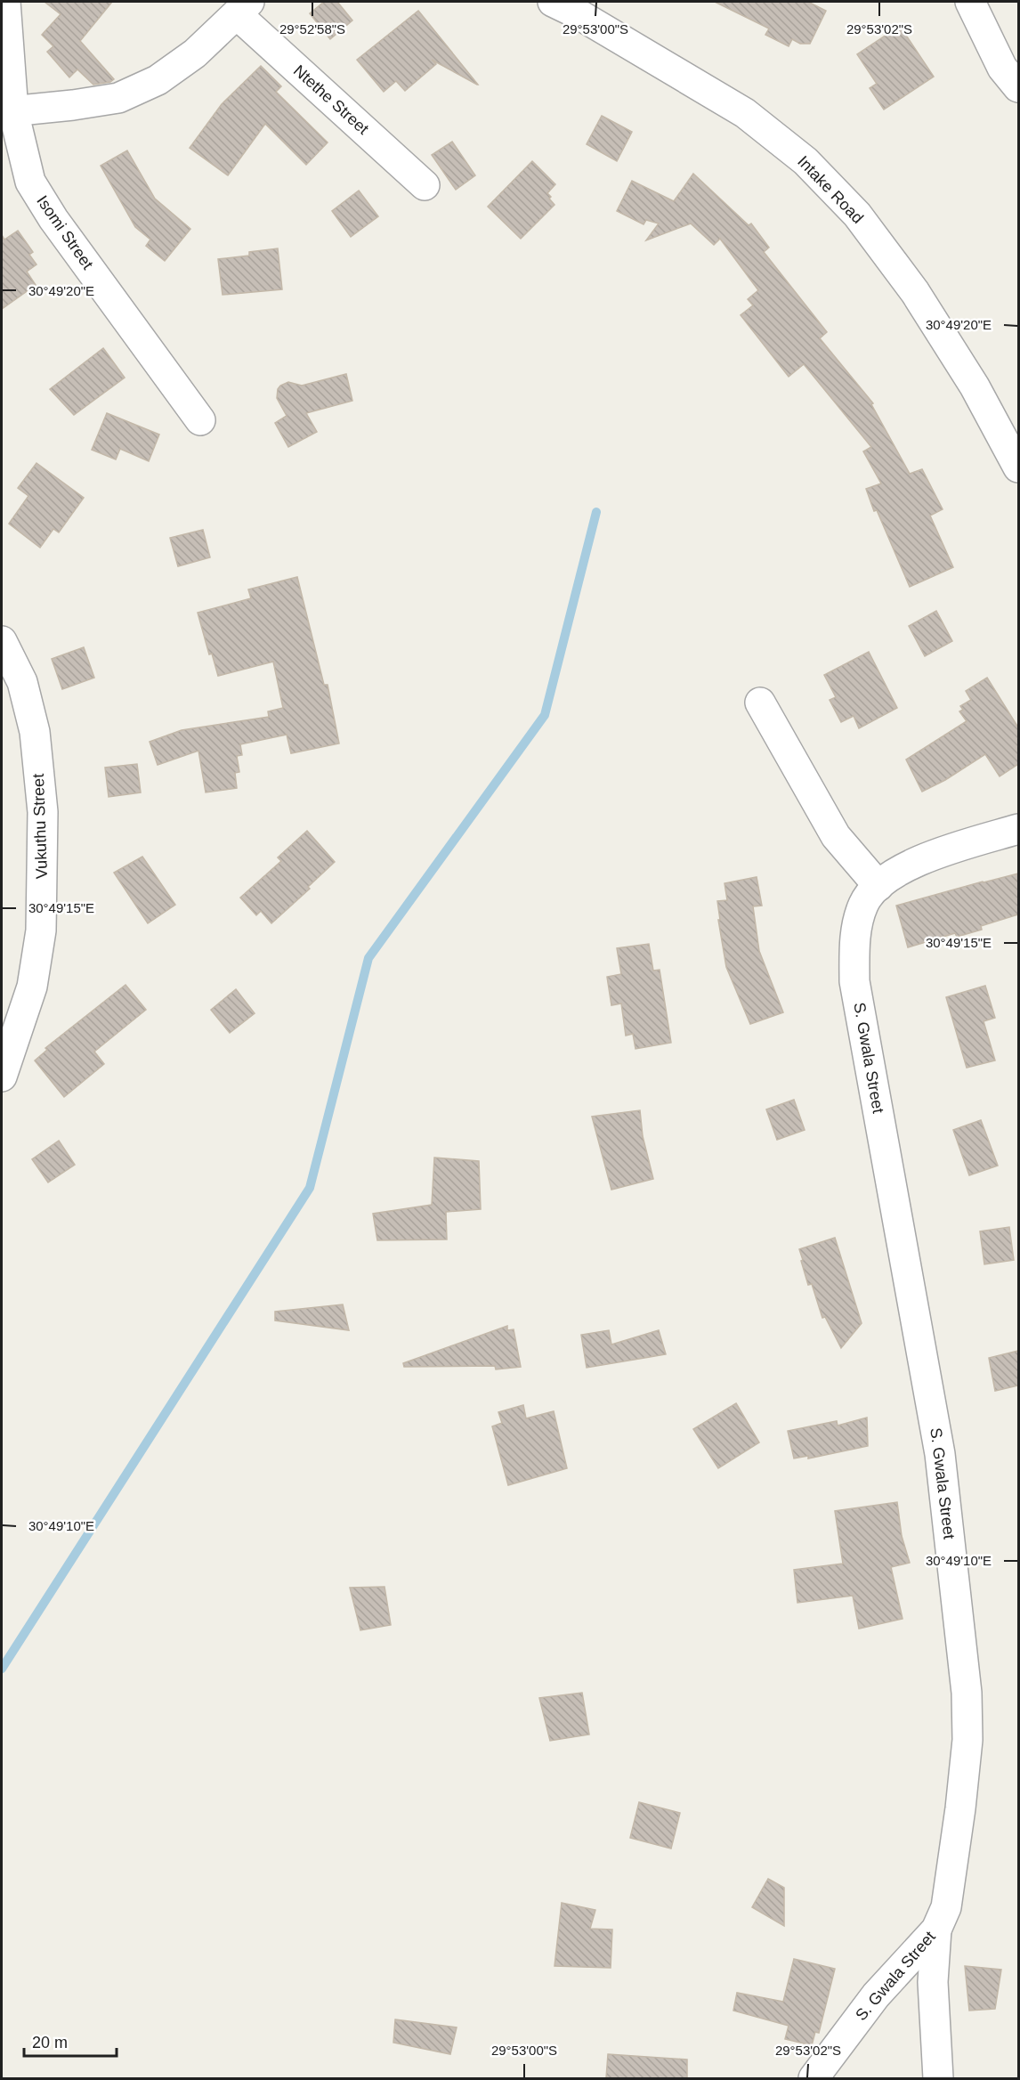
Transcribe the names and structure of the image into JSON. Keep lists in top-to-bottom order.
{
  "streets": {
    "street": [
      "Ntethe Street",
      "Intake Road",
      "Isomi Street",
      "Vukuthu Street",
      "S. Gwala Street"
    ]
  },
  "scale_bar": "20 m",
  "coordinates": [
    "29°52'58\"S",
    "29°53'00\"S",
    "29°53'02\"S",
    "30°49'20\"E",
    "30°49'15\"E",
    "30°49'10\"E"
  ]
}
